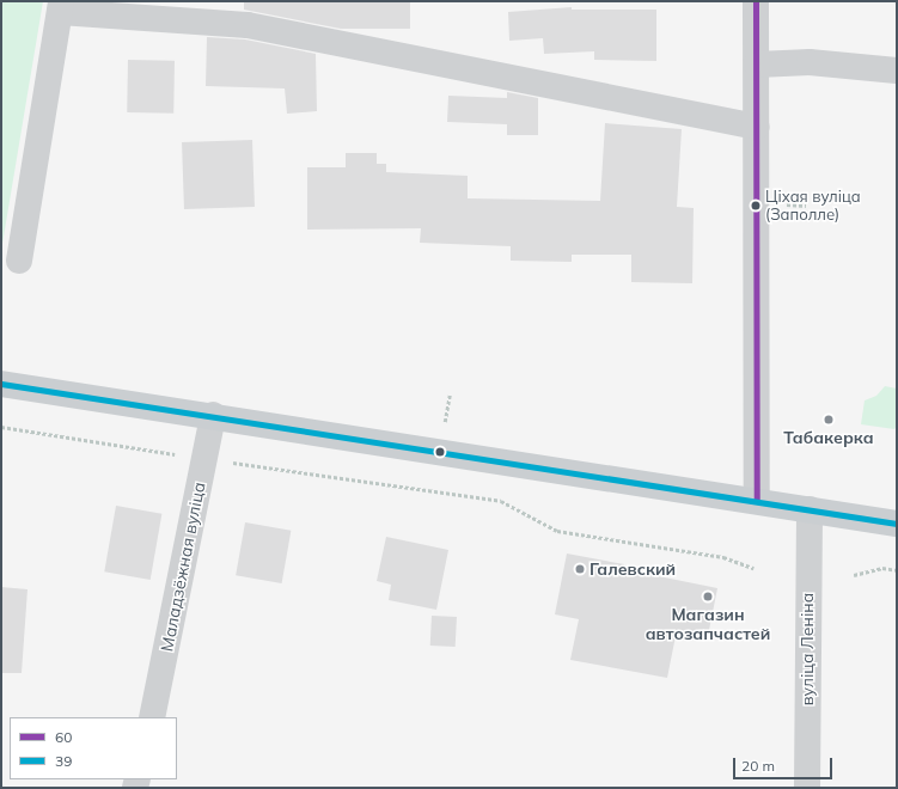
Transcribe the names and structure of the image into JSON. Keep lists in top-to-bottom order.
{
  "streets": {
    "street": ["Маладзёжная вуліца", "вуліца Леніна"]
  },
  "places": [
    "Ціхая вуліца (Заполле)",
    "Табакерка",
    "Галевский",
    "Магазин автозапчастей"
  ],
  "lines": ["transit line 60", "transit line 39"],
  "legend": ["60", "39"],
  "scale_bar": "20 m"
}
